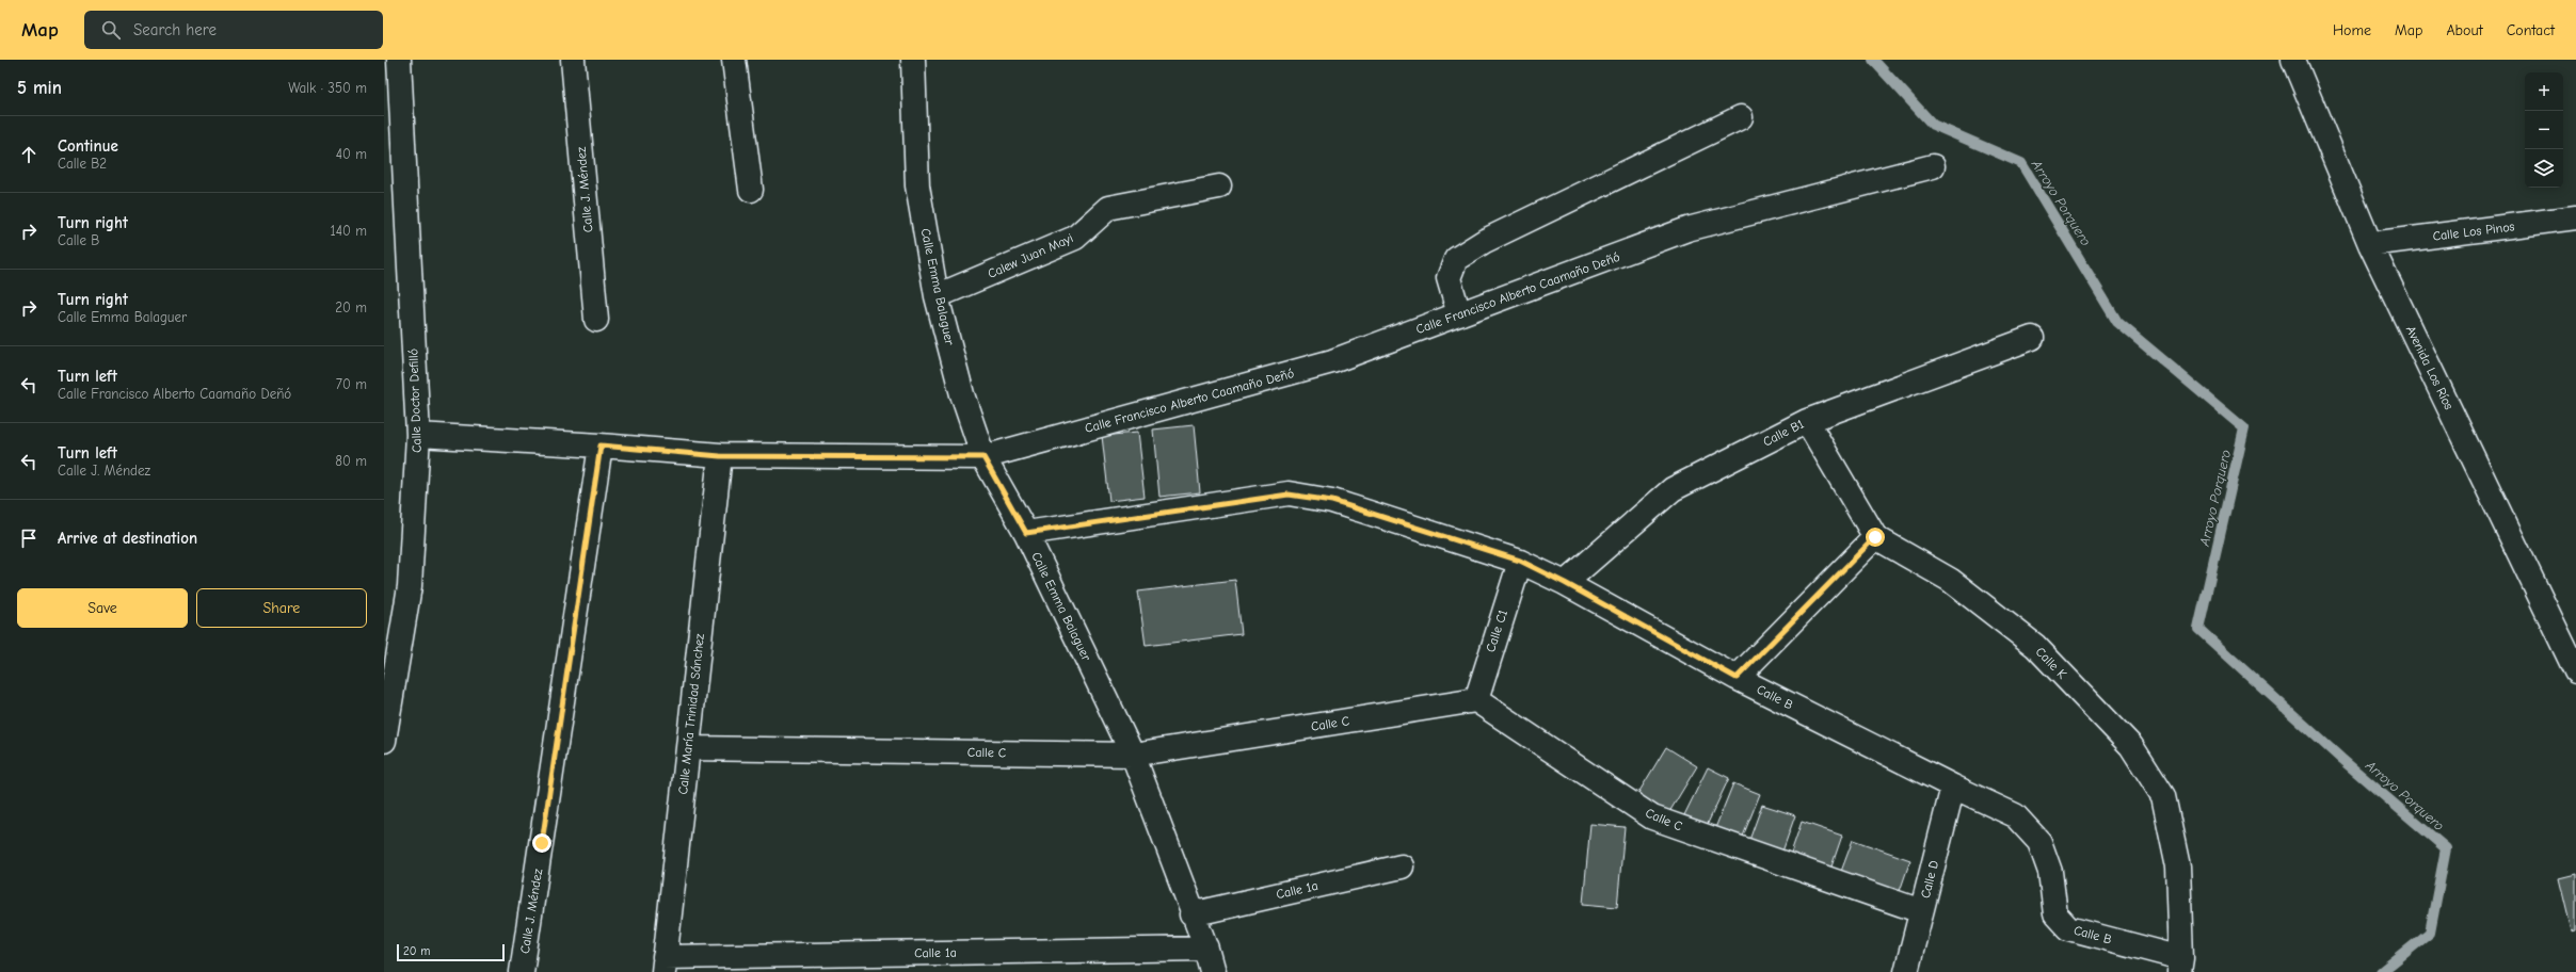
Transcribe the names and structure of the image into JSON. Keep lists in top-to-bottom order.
{
  "streets": {
    "street": [
      "Calle J. Méndez",
      "Calle Los Pinos",
      "Calew Juan Mayi",
      "Calle Emma Balaguer",
      "Calle Francisco Alberto Caamaño Deñó",
      "Avenida Los Ríos",
      "Calle Doctor Defilló",
      "Calle B1",
      "Calle C1",
      "Calle K",
      "Calle B",
      "Calle María Trinidad Sánchez",
      "Calle C",
      "Calle D",
      "Calle 1a"
    ]
  },
  "crossings": [
    ["Calle J. Méndez", "Calle Francisco Alberto Caamaño Deñó"],
    ["Calle Los Pinos", "Avenida Los Ríos"],
    ["Calew Juan Mayi", "Calle Emma Balaguer"],
    ["Calle Emma Balaguer", "Calle Francisco Alberto Caamaño Deñó"],
    ["Calle Emma Balaguer", "Calle B"],
    ["Calle Emma Balaguer", "Calle C"],
    ["Calle Emma Balaguer", "Calle 1a"],
    ["Calle Francisco Alberto Caamaño Deñó", "Calle Doctor Defilló"],
    ["Calle Francisco Alberto Caamaño Deñó", "Calle María Trinidad Sánchez"],
    ["Calle B1", "Calle K"],
    ["Calle B1", "Calle B"],
    ["Calle C1", "Calle B"],
    ["Calle C1", "Calle C"],
    ["Calle K", "Calle B"],
    ["Calle B", "Calle D"],
    ["Calle María Trinidad Sánchez", "Calle C"],
    ["Calle María Trinidad Sánchez", "Calle 1a"],
    ["Calle C", "Calle D"]
  ],
  "water": ["Arroyo Porquero"],
  "scale_bar": "20 m",
  "page": {
    "header": "Map",
    "search": "Search here",
    "nav": [
      "Home",
      "Map",
      "About",
      "Contact"
    ],
    "heading": ["5 min", "Walk · 350 m"],
    "map_buttons": ["+", "−"],
    "list": [
      ["Continue", "Calle B2", "40 m"],
      ["Turn right", "Calle B", "140 m"],
      ["Turn right", "Calle Emma Balaguer", "20 m"],
      ["Turn left", "Calle Francisco Alberto Caamaño Deñó", "70 m"],
      ["Turn left", "Calle J. Méndez", "80 m"],
      "Arrive at destination"
    ],
    "buttons": ["Save", "Share"],
    "scale": "20 m"
  }
}
